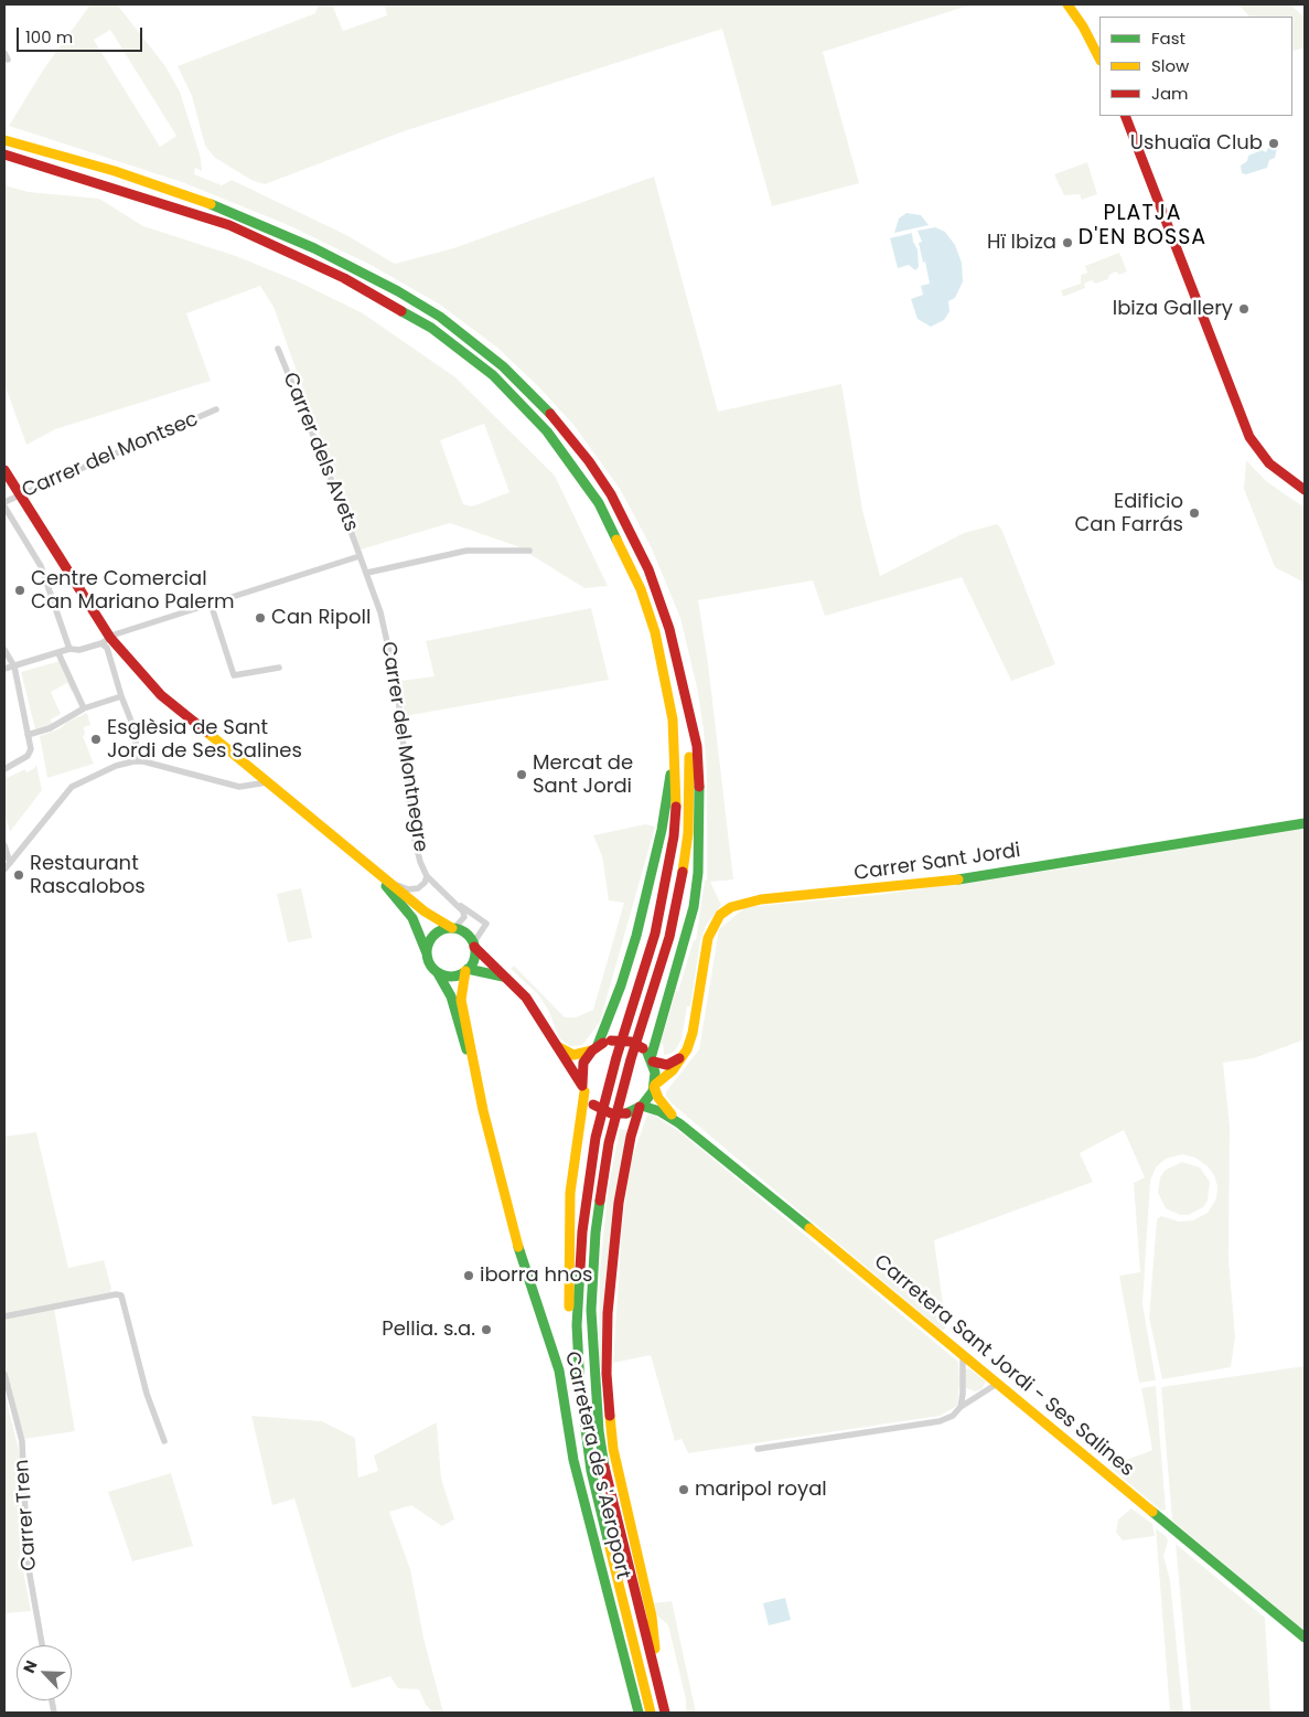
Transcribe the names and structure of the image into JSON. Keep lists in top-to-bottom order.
{
  "streets": {
    "main road": ["Carrer Sant Jordi", "Carretera Sant Jordi - Ses Salines", "Carretera de s'Aeroport"],
    "street": [
      "Carrer dels Avets",
      "Carrer del Montsec",
      "Carrer del Montnegre",
      "Carrer Tren"
    ]
  },
  "crossings": [
    ["Carrer dels Avets", "Carrer del Montnegre"],
    ["Carrer Sant Jordi", "Carretera Sant Jordi - Ses Salines"]
  ],
  "districts": ["PLATJA D'EN BOSSA"],
  "places": [
    "Ushuaïa Club",
    "Hï Ibiza",
    "Ibiza Gallery",
    "Edificio Can Farrás",
    "Centre Comercial Can Mariano Palerm",
    "Can Ripoll",
    "Esglèsia de Sant Jordi de Ses Salines",
    "Mercat de Sant Jordi",
    "Restaurant Rascalobos",
    "iborra hnos",
    "Pellia. s.a.",
    "maripol royal"
  ],
  "legend": ["Fast", "Slow", "Jam"],
  "scale_bar": "100 m",
  "north": "top left"
}
